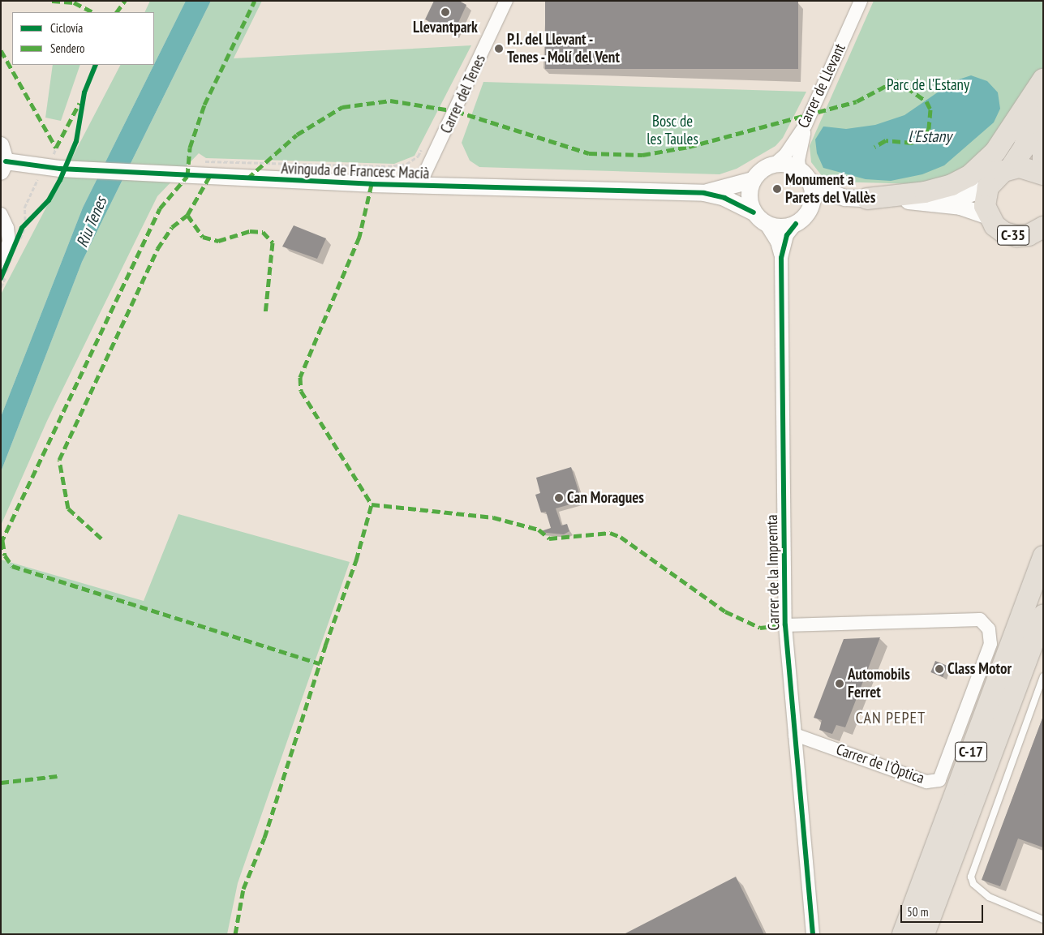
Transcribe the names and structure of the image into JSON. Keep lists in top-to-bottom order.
{
  "streets": {
    "highway": ["C-35", "C-17"],
    "street": [
      "Carrer de Llevant",
      "Carrer del Tenes",
      "Avinguda de Francesc Macià",
      "Carrer de la Impremta",
      "Carrer de l'Òptica"
    ]
  },
  "crossings": [
    ["Carrer del Tenes", "Avinguda de Francesc Macià"],
    ["Carrer de la Impremta", "Carrer de l'Òptica"]
  ],
  "districts": ["CAN PEPET"],
  "water": ["l'Estany", "Riu Tenes"],
  "parks": ["Parc de l'Estany", "Bosc de les Taules"],
  "places": [
    "Llevantpark",
    "P.I. del Llevant - Tenes - Molí del Vent",
    "Monument a Parets del Vallès",
    "Can Moragues",
    "Class Motor",
    "Automobils Ferret"
  ],
  "legend": ["Ciclovía", "Sendero"],
  "scale_bar": "50 m"
}
